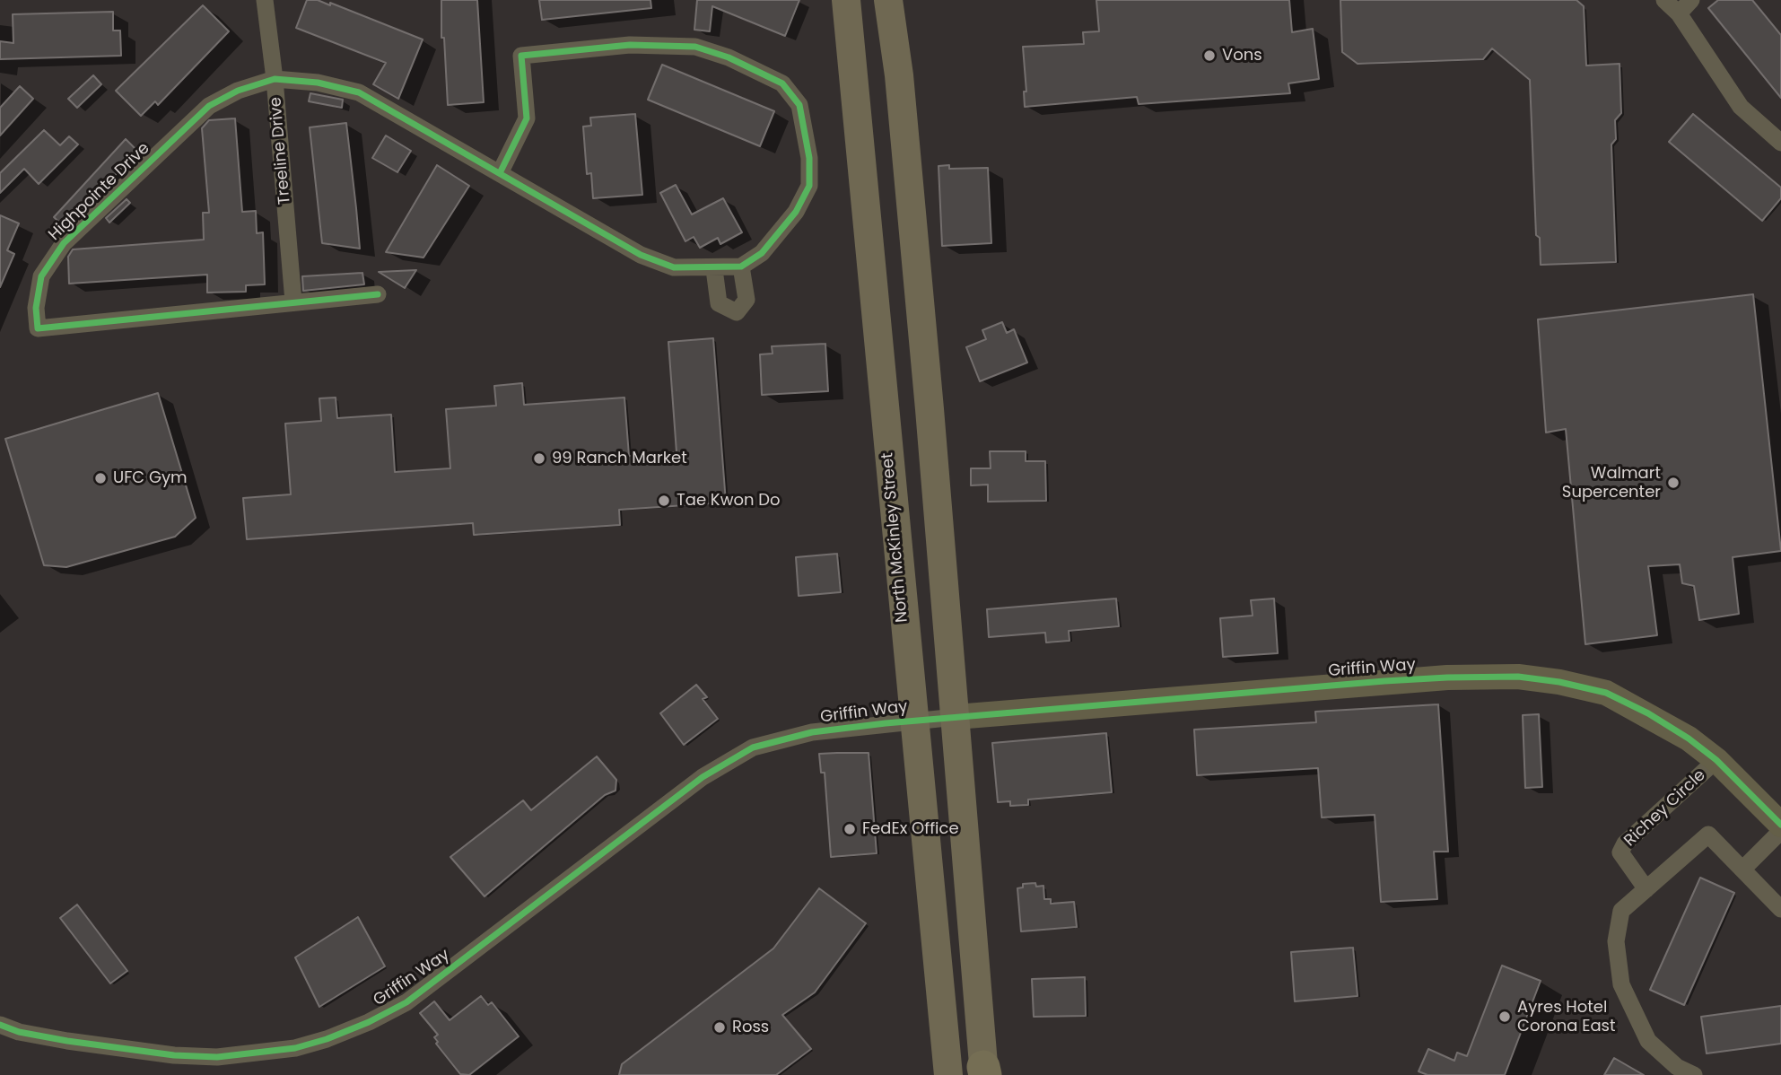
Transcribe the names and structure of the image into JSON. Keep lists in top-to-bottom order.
{
  "streets": {
    "main road": ["North McKinley Street"],
    "street": [
      "Treeline Drive",
      "Highpointe Drive",
      "Griffin Way",
      "Richey Circle"
    ]
  },
  "crossings": [
    ["Treeline Drive", "Highpointe Drive"],
    ["North McKinley Street", "Griffin Way"],
    ["Griffin Way", "Richey Circle"]
  ],
  "places": [
    "Vons",
    "99 Ranch Market",
    "UFC Gym",
    "Walmart Supercenter",
    "Tae Kwon Do",
    "FedEx Office",
    "Ayres Hotel Corona East",
    "Ross"
  ]
}
